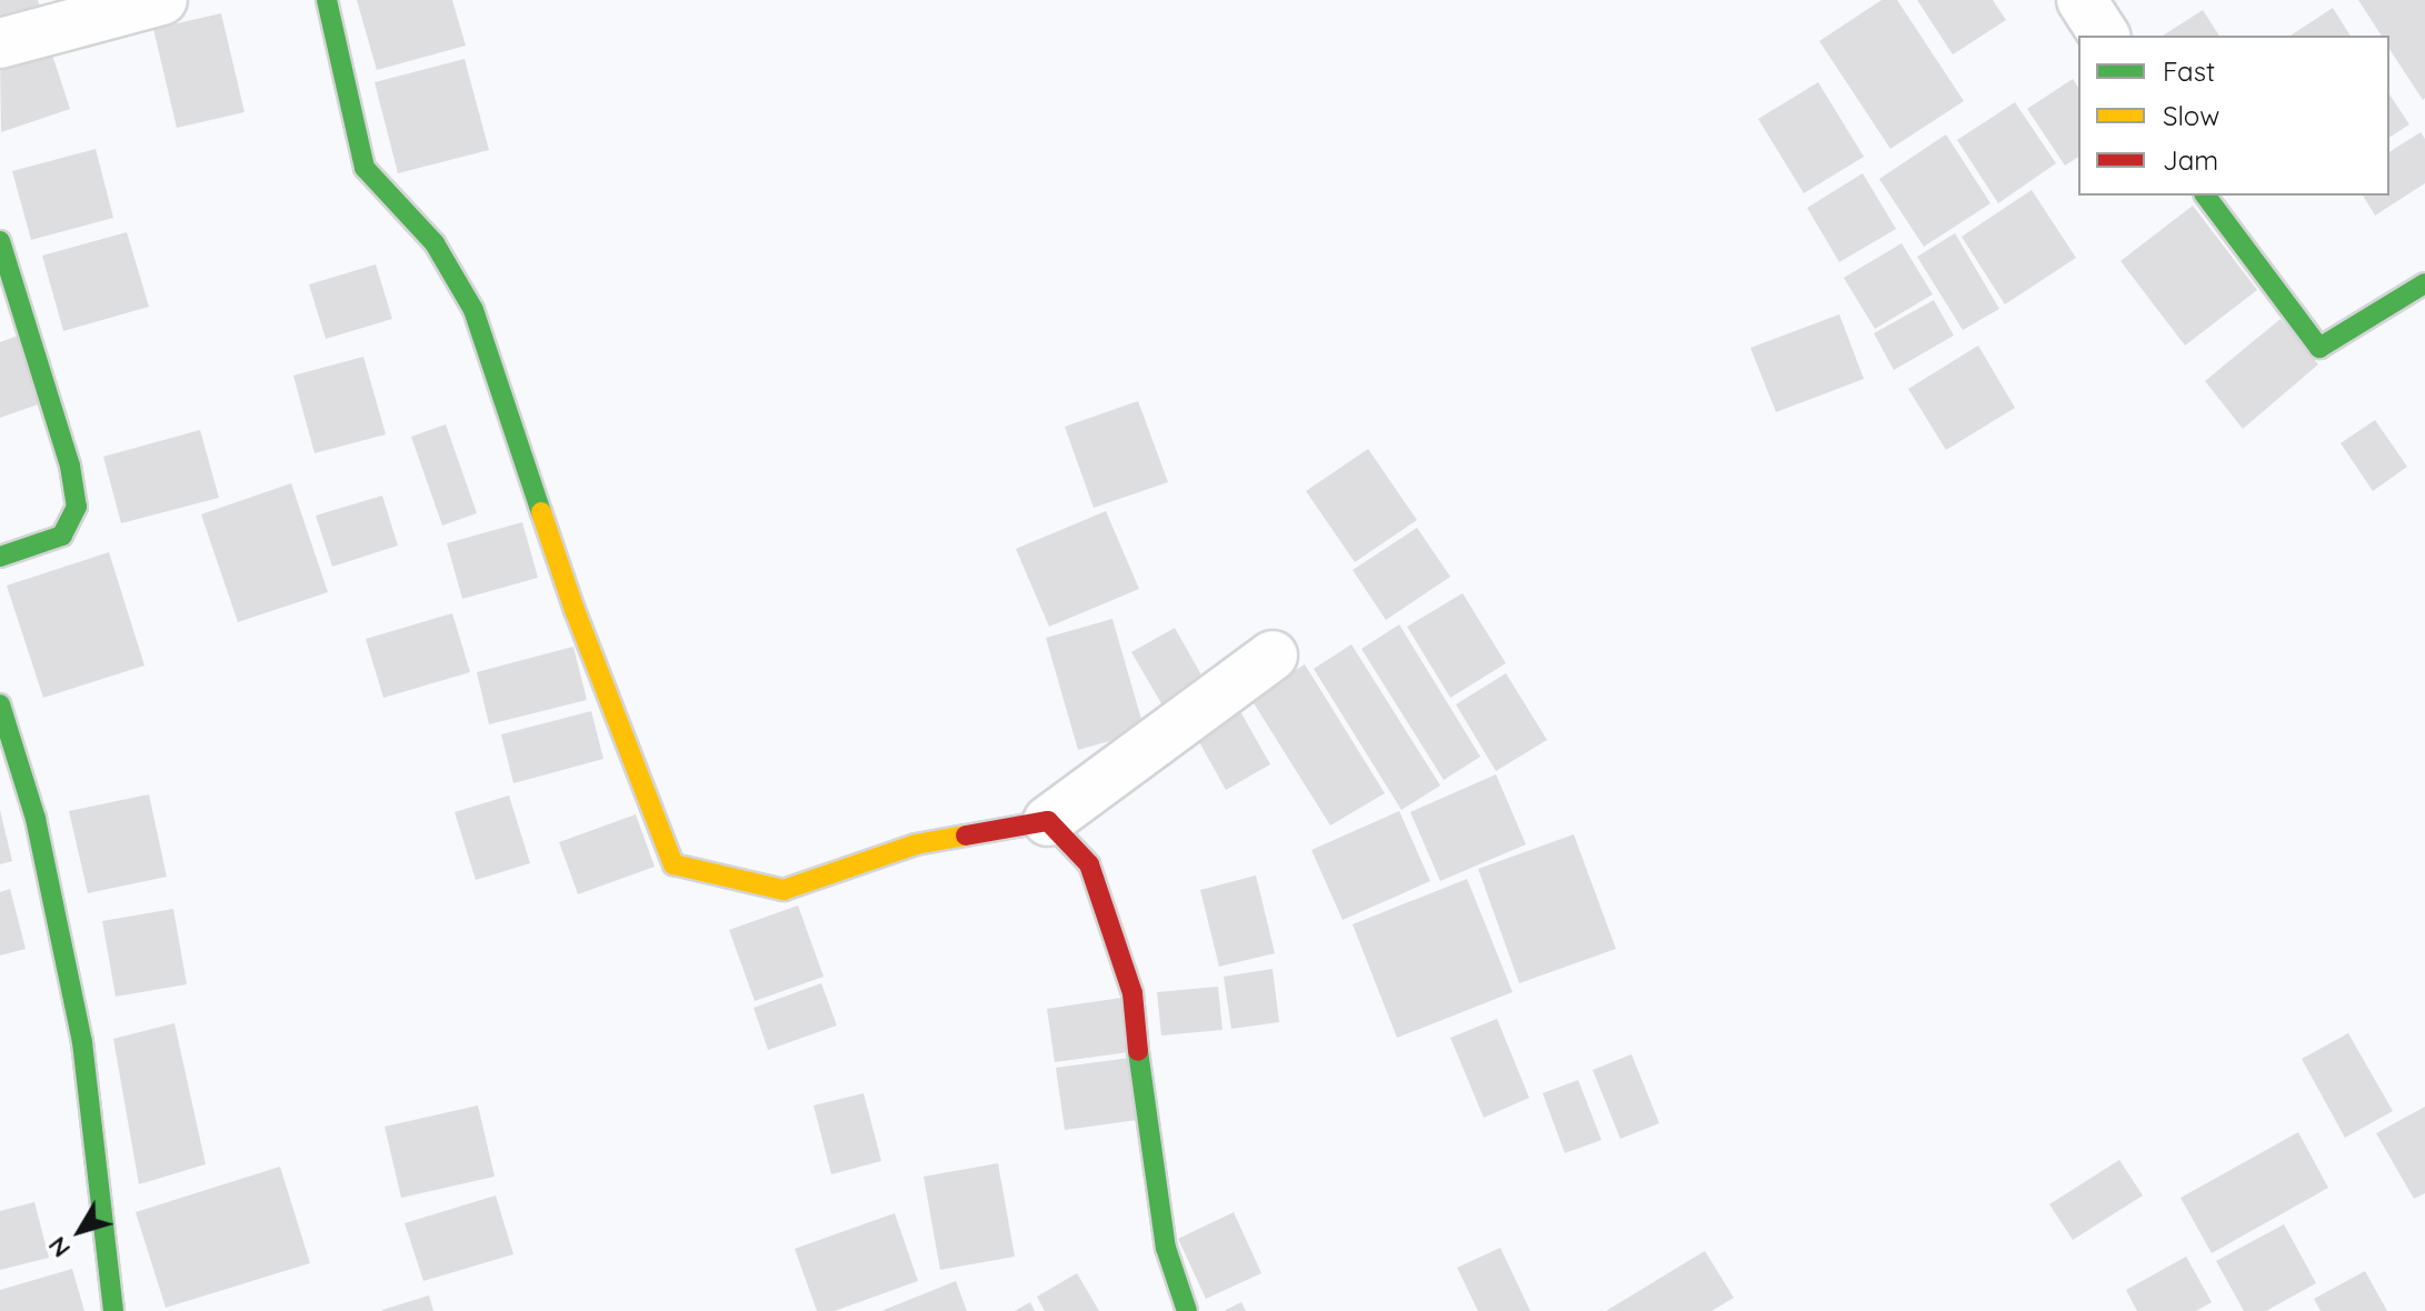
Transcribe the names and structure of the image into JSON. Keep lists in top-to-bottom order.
{
  "legend": ["Fast", "Slow", "Jam"],
  "north": "bottom left"
}
